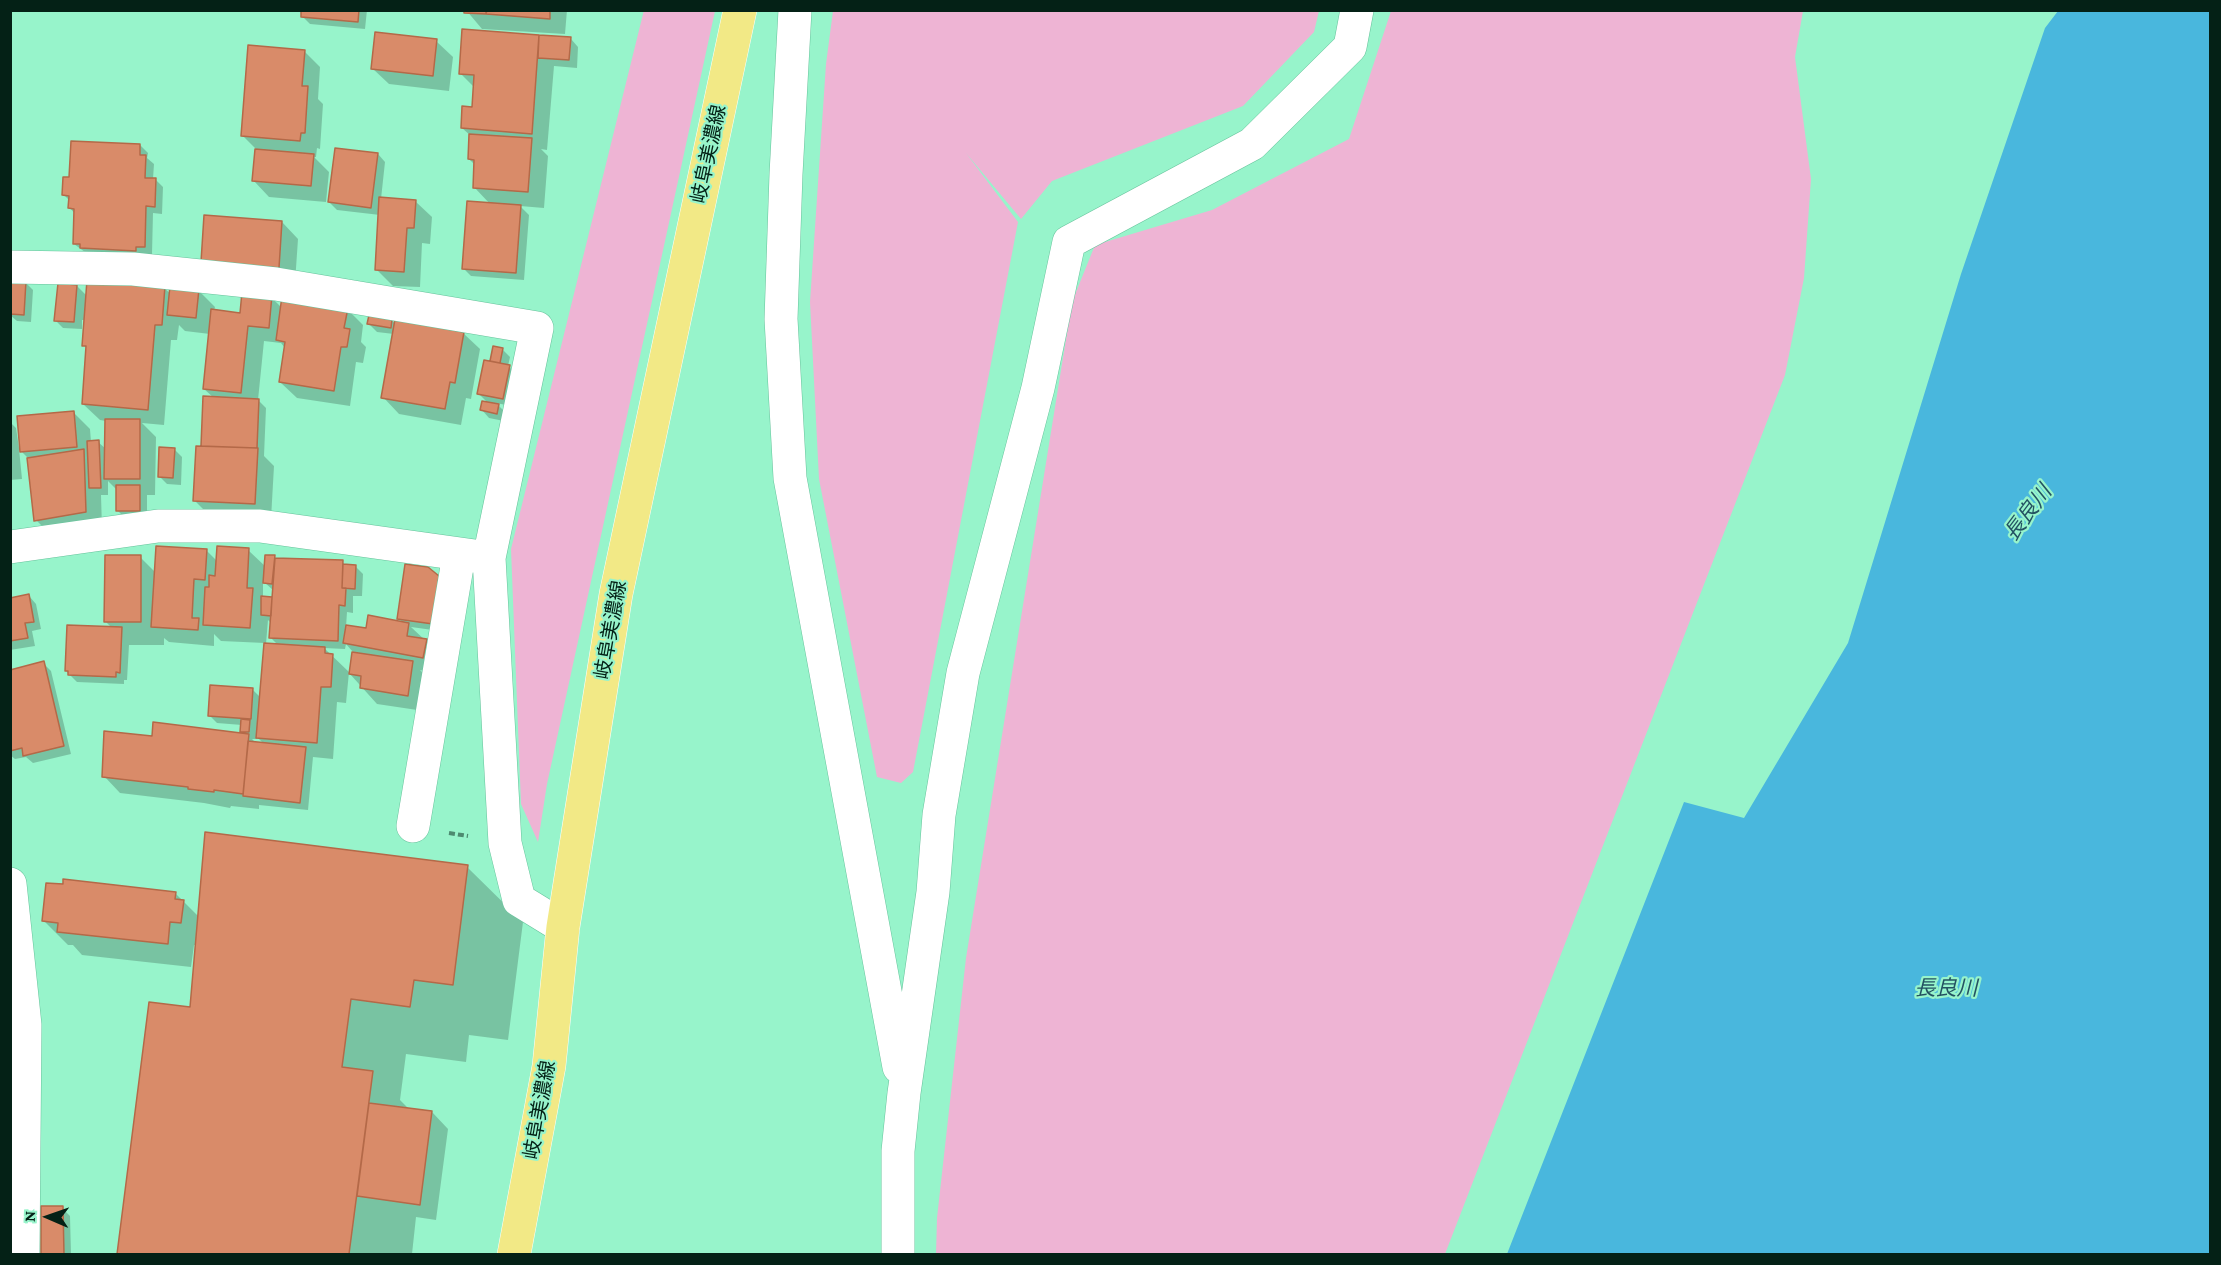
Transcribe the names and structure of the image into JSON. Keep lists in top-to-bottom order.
{
  "streets": {
    "main road": ["岐阜美濃線"]
  },
  "water": ["長良川"],
  "north": "left"
}
